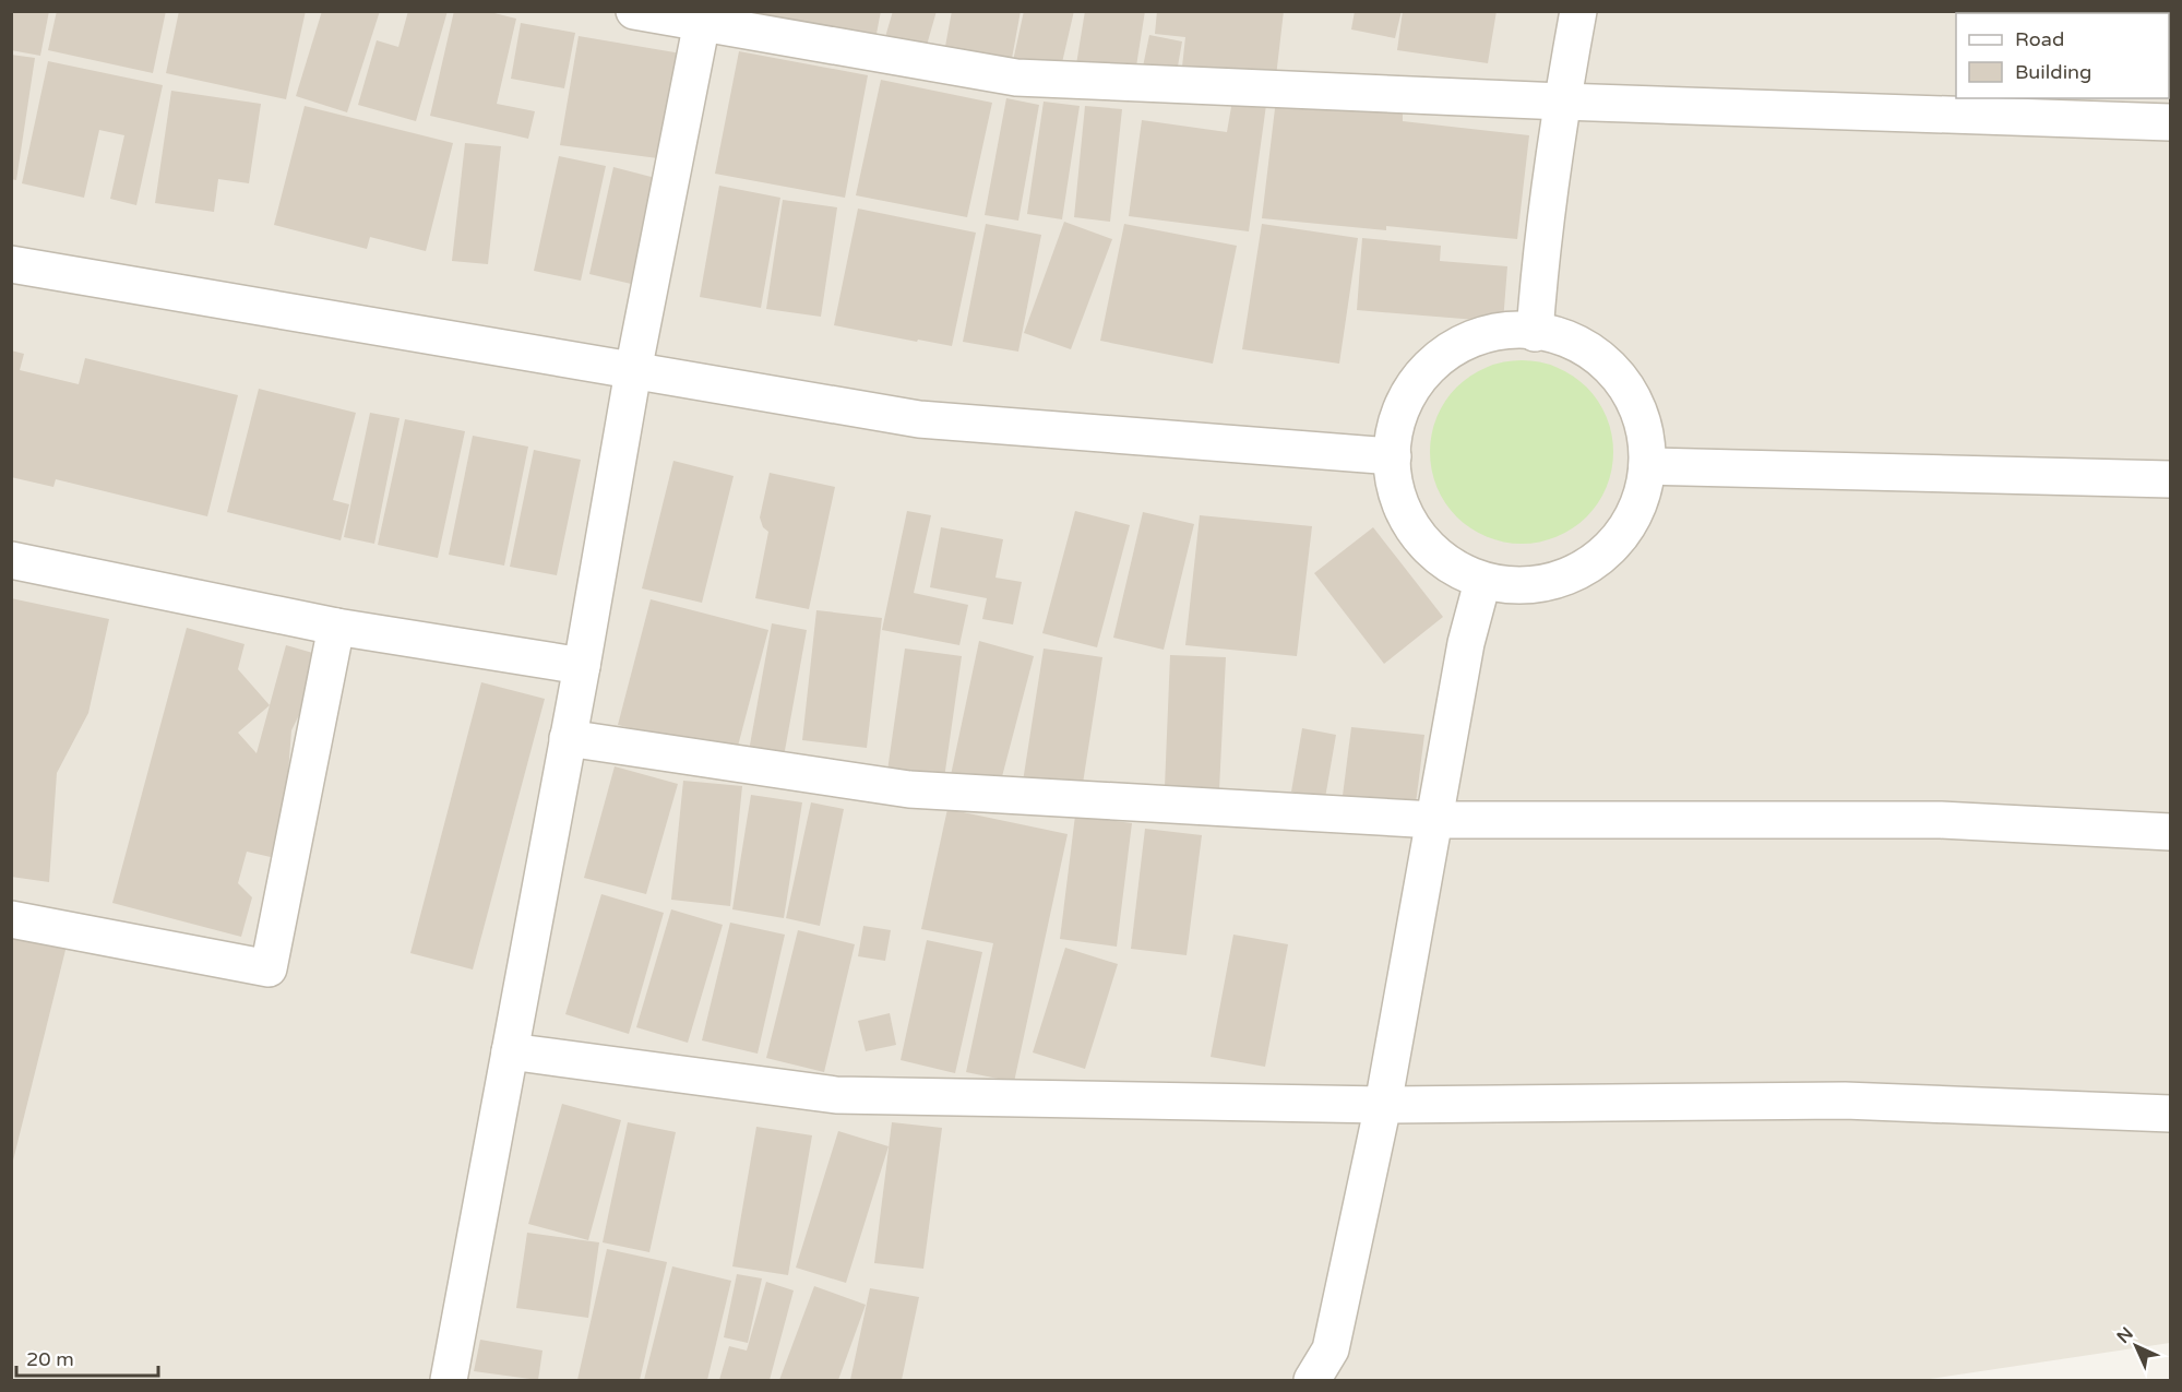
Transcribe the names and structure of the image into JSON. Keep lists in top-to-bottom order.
{
  "legend": ["Road", "Building"],
  "scale_bar": "20 m",
  "north": "top left"
}
